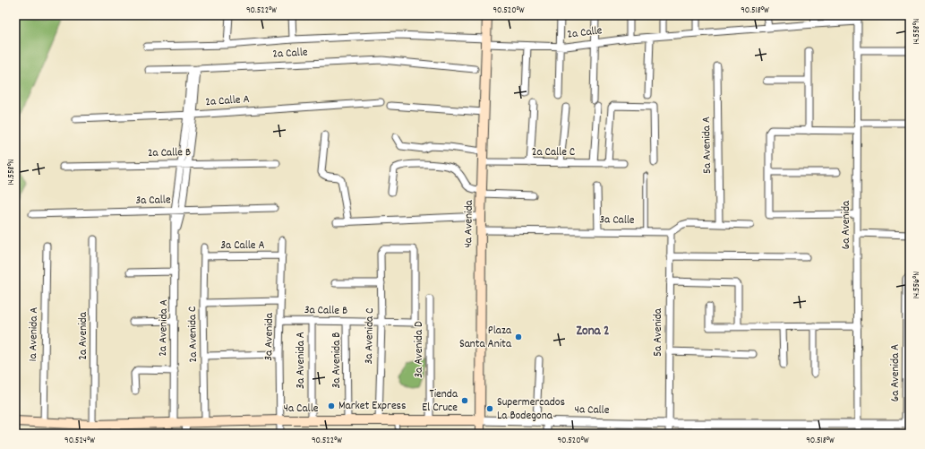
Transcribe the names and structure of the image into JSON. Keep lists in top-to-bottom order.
{
  "streets": {
    "main road": ["4a Avenida", "4a Calle"],
    "street": [
      "2a Calle",
      "2a Calle A",
      "5a Avenida A",
      "2a Calle C",
      "2a Calle B",
      "3a Calle",
      "6a Avenida",
      "3a Calle A",
      "3a Calle B",
      "2a Avenida A",
      "5a Avenida",
      "1a Avenida A",
      "2a Avenida C",
      "2a Avenida",
      "3a Avenida C",
      "3a Avenida",
      "3a Avenida D",
      "3a Avenida A",
      "3a Avenida B",
      "6a Avenida A"
    ]
  },
  "crossings": [
    ["2a Calle", "4a Avenida"],
    ["2a Calle", "6a Avenida"],
    ["2a Calle", "2a Avenida A"],
    ["2a Calle A", "2a Avenida A"],
    ["5a Avenida A", "3a Calle"],
    ["2a Calle C", "4a Avenida"],
    ["2a Calle B", "2a Avenida A"],
    ["3a Calle", "4a Avenida"],
    ["3a Calle", "2a Avenida A"],
    ["3a Calle", "5a Avenida"],
    ["4a Avenida", "4a Calle"],
    ["6a Avenida", "4a Calle"],
    ["3a Calle A", "2a Avenida C"],
    ["3a Calle A", "3a Avenida"],
    ["3a Calle B", "3a Avenida C"],
    ["3a Calle B", "3a Avenida"],
    ["3a Calle B", "3a Avenida D"],
    ["3a Calle B", "3a Avenida A"],
    ["3a Calle B", "3a Avenida B"],
    ["2a Avenida A", "4a Calle"],
    ["5a Avenida", "4a Calle"],
    ["1a Avenida A", "4a Calle"],
    ["2a Avenida C", "4a Calle"],
    ["2a Avenida", "4a Calle"],
    ["3a Avenida C", "3a Avenida D"],
    ["3a Avenida C", "4a Calle"],
    ["3a Avenida", "4a Calle"],
    ["3a Avenida D", "4a Calle"],
    ["3a Avenida A", "4a Calle"],
    ["3a Avenida B", "4a Calle"],
    ["6a Avenida A", "4a Calle"]
  ],
  "districts": ["Zona 2"],
  "places": [
    "Plaza Santa Anita",
    "Tienda El Cruce",
    "Market Express",
    "Supermercados La Bodegona"
  ],
  "coordinates": [
    "90.522°W",
    "90.520°W",
    "90.518°W",
    "14.558°N",
    "14.556°N",
    "90.524°W"
  ]
}
